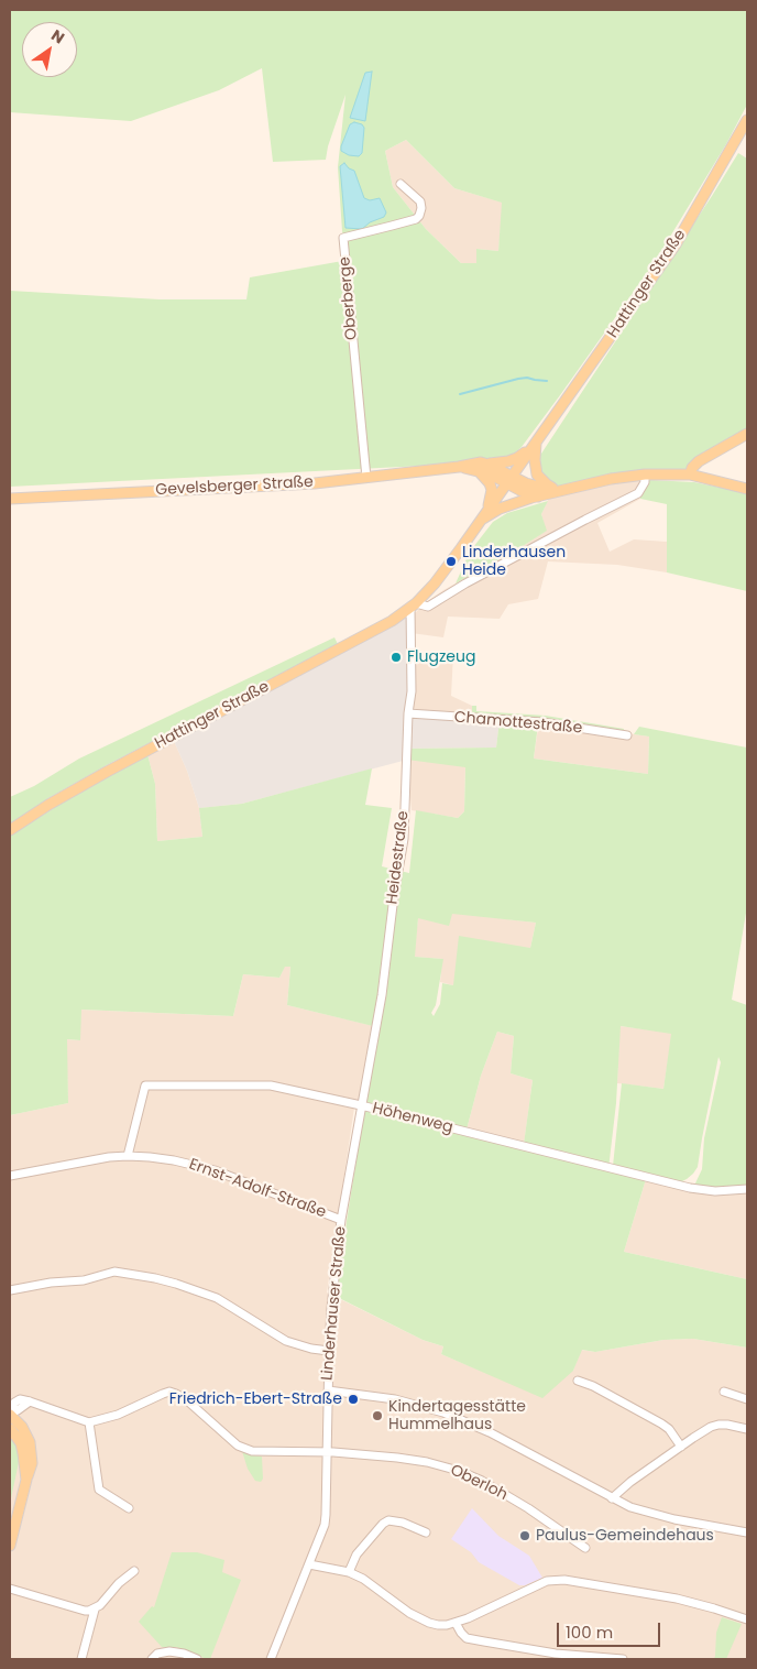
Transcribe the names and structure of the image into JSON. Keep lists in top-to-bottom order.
{
  "streets": {
    "main road": ["Hattinger Straße", "Gevelsberger Straße"],
    "street": [
      "Oberberge",
      "Chamottestraße",
      "Heidestraße",
      "Höhenweg",
      "Ernst-Adolf-Straße",
      "Linderhauser Straße",
      "Oberloh"
    ]
  },
  "crossings": [
    ["Hattinger Straße", "Gevelsberger Straße"],
    ["Hattinger Straße", "Heidestraße"],
    ["Oberberge", "Gevelsberger Straße"],
    ["Chamottestraße", "Heidestraße"],
    ["Heidestraße", "Höhenweg"],
    ["Heidestraße", "Linderhauser Straße"],
    ["Höhenweg", "Ernst-Adolf-Straße"],
    ["Höhenweg", "Linderhauser Straße"],
    ["Ernst-Adolf-Straße", "Linderhauser Straße"],
    ["Linderhauser Straße", "Oberloh"]
  ],
  "places": [
    "Linderhausen Heide",
    "Flugzeug",
    "Friedrich-Ebert-Straße",
    "Kindertagesstätte Hummelhaus",
    "Paulus-Gemeindehaus"
  ],
  "scale_bar": "100 m",
  "north": "top right"
}
